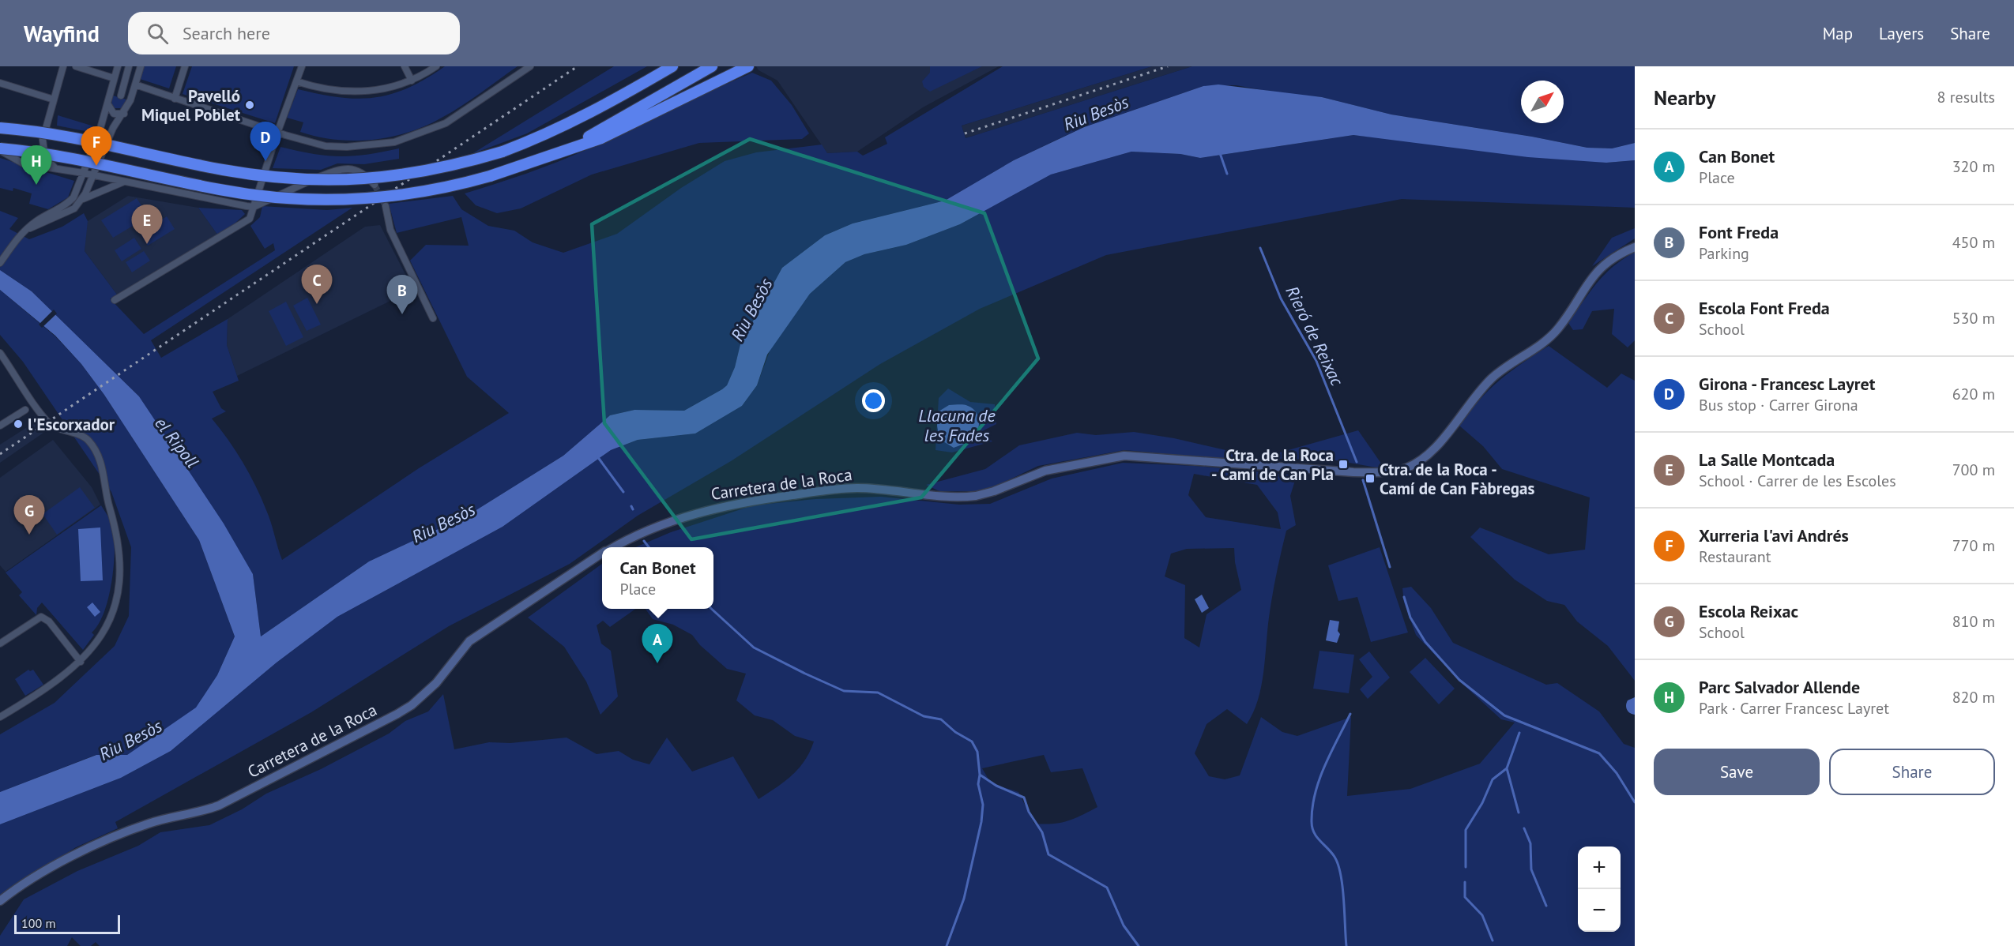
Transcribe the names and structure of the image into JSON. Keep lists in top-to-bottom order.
{
  "streets": {
    "street": ["Carretera de la Roca"]
  },
  "water": [
    "Riu Besòs",
    "Rieró de Reixac",
    "Llacuna de les Fades",
    "el Ripoll"
  ],
  "places": {
    "other": ["Pavelló Miquel Poblet", "l'Escorxador"],
    "transit": ["Ctra. de la Roca - Camí de Can Pla", "Ctra. de la Roca - Camí de Can Fàbregas"]
  },
  "scale_bar": "100 m",
  "north": "top right",
  "page": {
    "header": "Wayfind",
    "search": "Search here",
    "nav": ["Map", "Layers", "Share"],
    "heading": ["Nearby", "8 results"],
    "pins": [
      "D",
      "F",
      "H",
      "E",
      "C",
      "B",
      "G",
      "A"
    ],
    "list": [
      {
        "mark": "A",
        "name": "Can Bonet",
        "note": "Place",
        "value": "320 m"
      },
      {
        "mark": "B",
        "name": "Font Freda",
        "note": "Parking",
        "value": "450 m"
      },
      {
        "mark": "C",
        "name": "Escola Font Freda",
        "note": "School",
        "value": "530 m"
      },
      {
        "mark": "D",
        "name": "Girona - Francesc Layret",
        "note": "Bus stop · Carrer Girona",
        "value": "620 m"
      },
      {
        "mark": "E",
        "name": "La Salle Montcada",
        "note": "School · Carrer de les Escoles",
        "value": "700 m"
      },
      {
        "mark": "F",
        "name": "Xurreria l'avi Andrés",
        "note": "Restaurant",
        "value": "770 m"
      },
      {
        "mark": "G",
        "name": "Escola Reixac",
        "note": "School",
        "value": "810 m"
      },
      {
        "mark": "H",
        "name": "Parc Salvador Allende",
        "note": "Park · Carrer Francesc Layret",
        "value": "820 m"
      }
    ],
    "popup": ["Can Bonet", "Place"],
    "buttons": ["Save", "Share"],
    "map_buttons": ["+", "−"],
    "scale": "100 m"
  }
}
